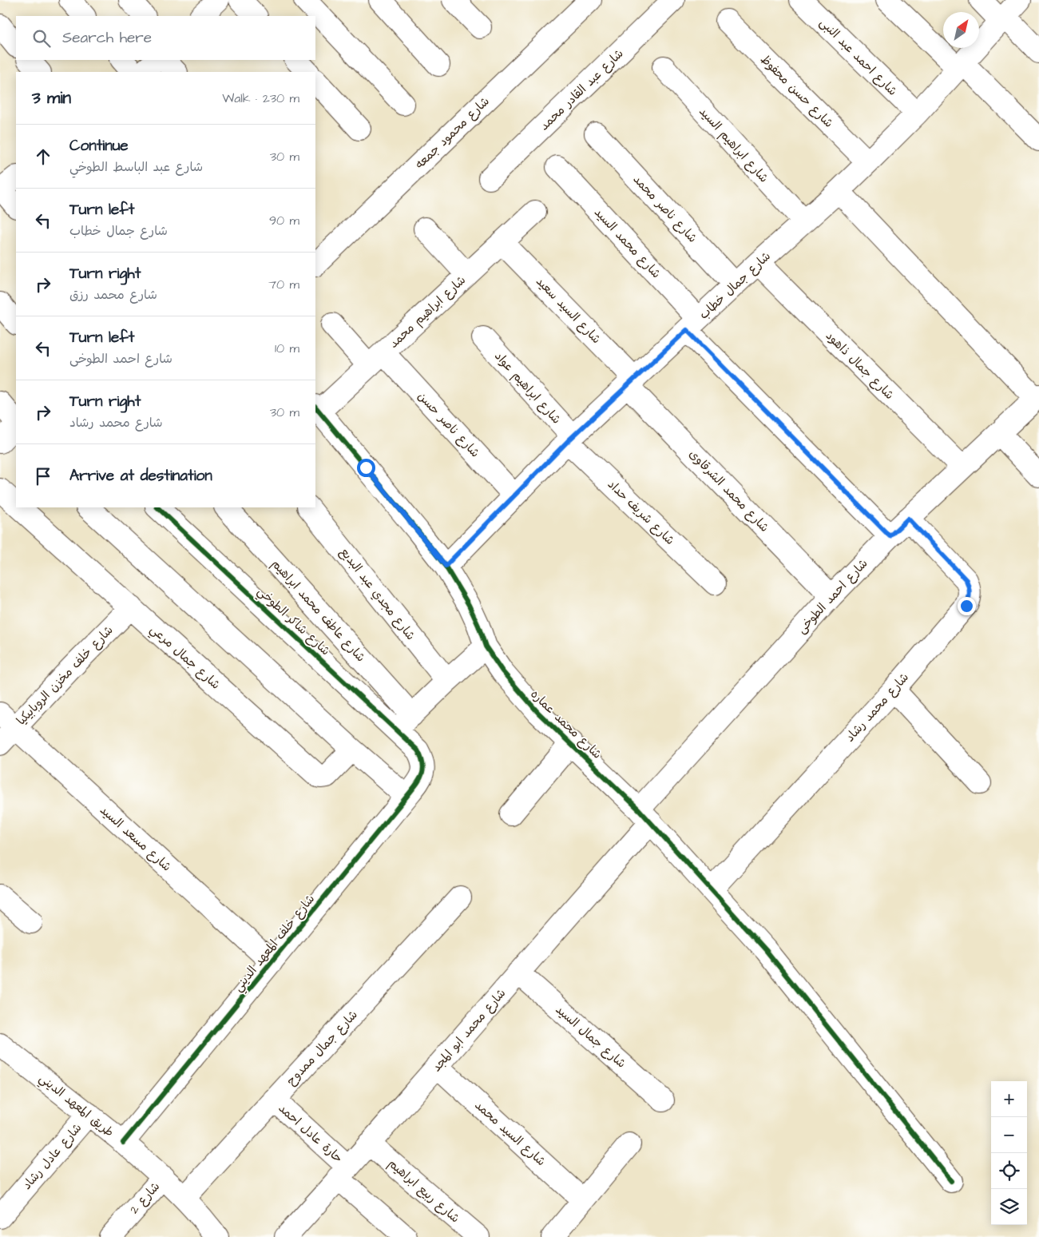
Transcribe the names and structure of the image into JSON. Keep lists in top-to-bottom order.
{
  "streets": {
    "street": [
      "شارع احمد عبد النبى",
      "شارع عبد القادر محمد",
      "شارع حسن محفوظ",
      "شارع محمود جمعه",
      "شارع ابراهيم السيد",
      "شارع ناصر محمد",
      "شارع محمد السيد",
      "شارع جمال خطاب",
      "شارع السيد سعيد",
      "شارع ابراهيم محمد",
      "شارع جمال ذاهود",
      "شارع ابراهيم عواد",
      "شارع ناصر حسن",
      "شارع محمد الشرقاوى",
      "شارع شريف حداد",
      "شارع مجدي عبد البديع",
      "شارع احمد الطوخى",
      "شارع عاطف محمد ابراهيم",
      "شارع شاكر الطوخي",
      "شارع جمال مرعي",
      "شارع خلف مخزن الروبابيكيا",
      "شارع محمد رشاد",
      "شارع محمد عماره",
      "شارع مسعد السيد",
      "شارع خلف المعهد الديني",
      "شارع محمد ابو المجد",
      "شارع جمال السيد",
      "شارع جمال ممدوح",
      "طريق المعهد الديني",
      "حارة عادل احمد",
      "شارع السيد محمد",
      "شارع عادل رشاد",
      "شارع ربيع ابراهيم",
      "شارع 2"
    ]
  },
  "crossings": [
    ["شارع احمد عبد النبى", "شارع جمال خطاب"],
    ["شارع حسن محفوظ", "شارع جمال خطاب"],
    ["شارع ابراهيم السيد", "شارع جمال خطاب"],
    ["شارع ناصر محمد", "شارع جمال خطاب"],
    ["شارع محمد السيد", "شارع جمال خطاب"],
    ["شارع محمد السيد", "شارع احمد الطوخى"],
    ["شارع جمال خطاب", "شارع السيد سعيد"],
    ["شارع جمال خطاب", "شارع جمال ذاهود"],
    ["شارع جمال خطاب", "شارع ابراهيم عواد"],
    ["شارع جمال خطاب", "شارع ناصر حسن"],
    ["شارع جمال خطاب", "شارع محمد الشرقاوى"],
    ["شارع جمال خطاب", "شارع شريف حداد"],
    ["شارع جمال خطاب", "شارع محمد عماره"],
    ["شارع السيد سعيد", "شارع ابراهيم محمد"],
    ["شارع السيد سعيد", "شارع محمد الشرقاوى"],
    ["شارع ابراهيم محمد", "شارع ناصر حسن"],
    ["شارع ابراهيم محمد", "شارع محمد عماره"],
    ["شارع جمال ذاهود", "شارع احمد الطوخى"],
    ["شارع ابراهيم عواد", "شارع شريف حداد"],
    ["شارع محمد الشرقاوى", "شارع احمد الطوخى"],
    ["شارع احمد الطوخى", "شارع محمد رشاد"],
    ["شارع احمد الطوخى", "شارع محمد عماره"],
    ["شارع احمد الطوخى", "شارع محمد ابو المجد"],
    ["شارع شاكر الطوخي", "شارع خلف المعهد الديني"],
    ["شارع جمال مرعي", "شارع خلف مخزن الروبابيكيا"],
    ["شارع خلف مخزن الروبابيكيا", "شارع مسعد السيد"],
    ["شارع محمد رشاد", "شارع محمد عماره"],
    ["شارع محمد عماره", "شارع محمد ابو المجد"],
    ["شارع مسعد السيد", "شارع خلف المعهد الديني"],
    ["شارع خلف المعهد الديني", "طريق المعهد الديني"],
    ["شارع محمد ابو المجد", "شارع جمال السيد"],
    ["شارع محمد ابو المجد", "حارة عادل احمد"],
    ["شارع محمد ابو المجد", "شارع السيد محمد"],
    ["شارع محمد ابو المجد", "شارع ربيع ابراهيم"],
    ["شارع جمال ممدوح", "طريق المعهد الديني"],
    ["شارع جمال ممدوح", "حارة عادل احمد"],
    ["طريق المعهد الديني", "شارع عادل رشاد"],
    ["طريق المعهد الديني", "شارع 2"]
  ],
  "north": "top right",
  "page": {
    "search": "Search here",
    "heading": ["3 min", "Walk · 230 m"],
    "list": [
      ["Continue", "شارع عبد الباسط الطوخي", "30 m"],
      ["Turn left", "شارع جمال خطاب", "90 m"],
      ["Turn right", "شارع محمد رزق", "70 m"],
      ["Turn left", "شارع احمد الطوخى", "10 m"],
      ["Turn right", "شارع محمد رشاد", "30 m"],
      "Arrive at destination"
    ],
    "map_buttons": ["+", "−"]
  }
}
